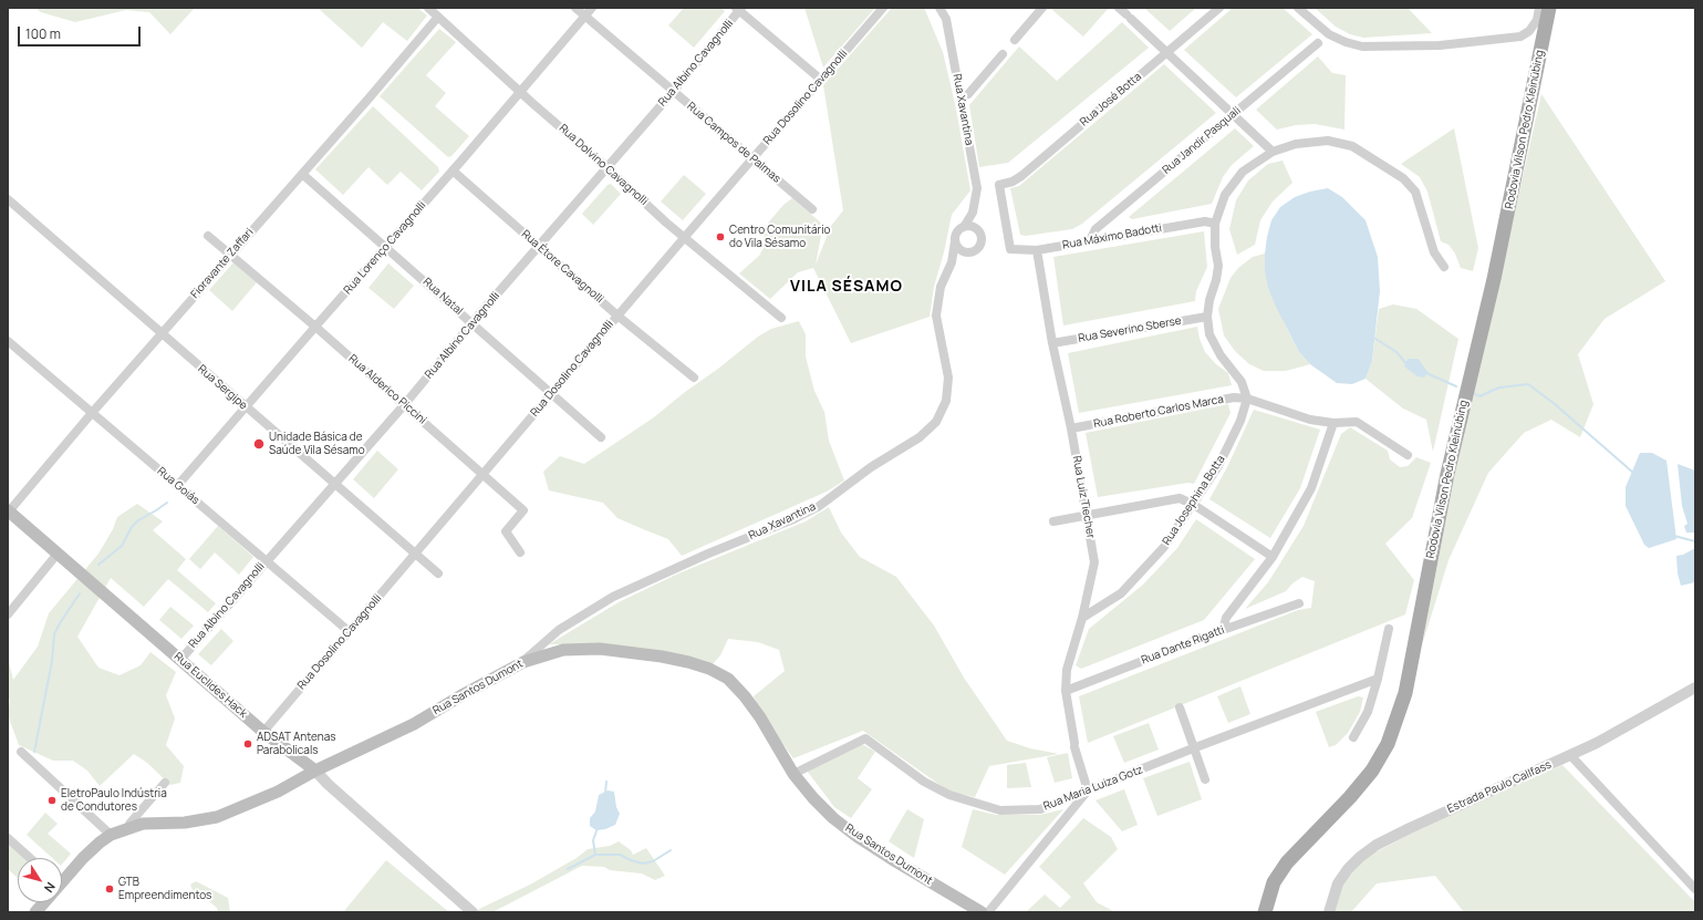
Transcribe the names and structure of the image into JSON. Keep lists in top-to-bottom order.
{
  "streets": {
    "main road": ["Rodovia Vilson Pedro Kleinübing", "Rua Euclides Hack", "Rua Santos Dumont"],
    "street": [
      "Rua Albino Cavagnolli",
      "Rua Dosolino Cavagnolli",
      "Rua José Botta",
      "Rua Xavantina",
      "Rua Jandir Pasquali",
      "Rua Campos de Palmas",
      "Rua Dolvino Cavagnolli",
      "Rua Máximo Badotti",
      "Rua Lorenço Cavagnolli",
      "Fioravante Zaffari",
      "Rua Étore Cavagnolli",
      "Rua Natal",
      "Rua Severino Sberse",
      "Rua Sergipe",
      "Rua Alderico Piccini",
      "Rua Roberto Carlos Marca",
      "Rua Goiás",
      "Rua Luiz Tiecher",
      "Rua Josephina Botta",
      "Rua Dante Rigatti",
      "Estrada Paulo Callfass",
      "Rua Maria Luiza Gotz"
    ]
  },
  "crossings": [
    ["Rua Albino Cavagnolli", "Rua Campos de Palmas"],
    ["Rua Albino Cavagnolli", "Rua Dolvino Cavagnolli"],
    ["Rua Albino Cavagnolli", "Rua Étore Cavagnolli"],
    ["Rua Albino Cavagnolli", "Rua Natal"],
    ["Rua Albino Cavagnolli", "Rua Sergipe"],
    ["Rua Albino Cavagnolli", "Rua Alderico Piccini"],
    ["Rua Albino Cavagnolli", "Rua Goiás"],
    ["Rua Albino Cavagnolli", "Rua Euclides Hack"],
    ["Rua Dosolino Cavagnolli", "Rua Campos de Palmas"],
    ["Rua Dosolino Cavagnolli", "Rua Dolvino Cavagnolli"],
    ["Rua Dosolino Cavagnolli", "Rua Étore Cavagnolli"],
    ["Rua Dosolino Cavagnolli", "Rua Natal"],
    ["Rua Dosolino Cavagnolli", "Rua Sergipe"],
    ["Rua Dosolino Cavagnolli", "Rua Alderico Piccini"],
    ["Rua Dosolino Cavagnolli", "Rua Goiás"],
    ["Rua Dosolino Cavagnolli", "Rua Euclides Hack"],
    ["Rua José Botta", "Rua Máximo Badotti"],
    ["Rua Xavantina", "Rua Santos Dumont"],
    ["Rua Jandir Pasquali", "Rua Máximo Badotti"],
    ["Rua Campos de Palmas", "Rua Lorenço Cavagnolli"],
    ["Rua Dolvino Cavagnolli", "Rua Lorenço Cavagnolli"],
    ["Rua Dolvino Cavagnolli", "Fioravante Zaffari"],
    ["Rua Máximo Badotti", "Rua Luiz Tiecher"],
    ["Rua Lorenço Cavagnolli", "Rua Étore Cavagnolli"],
    ["Rua Lorenço Cavagnolli", "Rua Natal"],
    ["Rua Lorenço Cavagnolli", "Rua Sergipe"],
    ["Rua Lorenço Cavagnolli", "Rua Alderico Piccini"],
    ["Rua Lorenço Cavagnolli", "Rua Goiás"],
    ["Fioravante Zaffari", "Rua Natal"],
    ["Fioravante Zaffari", "Rua Sergipe"],
    ["Fioravante Zaffari", "Rua Alderico Piccini"],
    ["Fioravante Zaffari", "Rua Goiás"],
    ["Fioravante Zaffari", "Rua Euclides Hack"],
    ["Rua Severino Sberse", "Rua Luiz Tiecher"],
    ["Rua Roberto Carlos Marca", "Rua Luiz Tiecher"],
    ["Rua Roberto Carlos Marca", "Rua Josephina Botta"],
    ["Rua Luiz Tiecher", "Rua Josephina Botta"],
    ["Rua Luiz Tiecher", "Rua Dante Rigatti"],
    ["Rua Luiz Tiecher", "Rua Maria Luiza Gotz"],
    ["Rua Euclides Hack", "Rua Santos Dumont"],
    ["Rua Santos Dumont", "Rua Maria Luiza Gotz"]
  ],
  "districts": ["VILA SÉSAMO"],
  "places": [
    "Centro Comunitário do Vila Sésamo",
    "Unidade Básica de Saúde Vila Sésamo",
    "ADSAT Antenas Parabolicals",
    "EletroPaulo Indústria de Condutores",
    "GTB Empreendimentos"
  ],
  "scale_bar": "100 m",
  "north": "bottom right"
}
